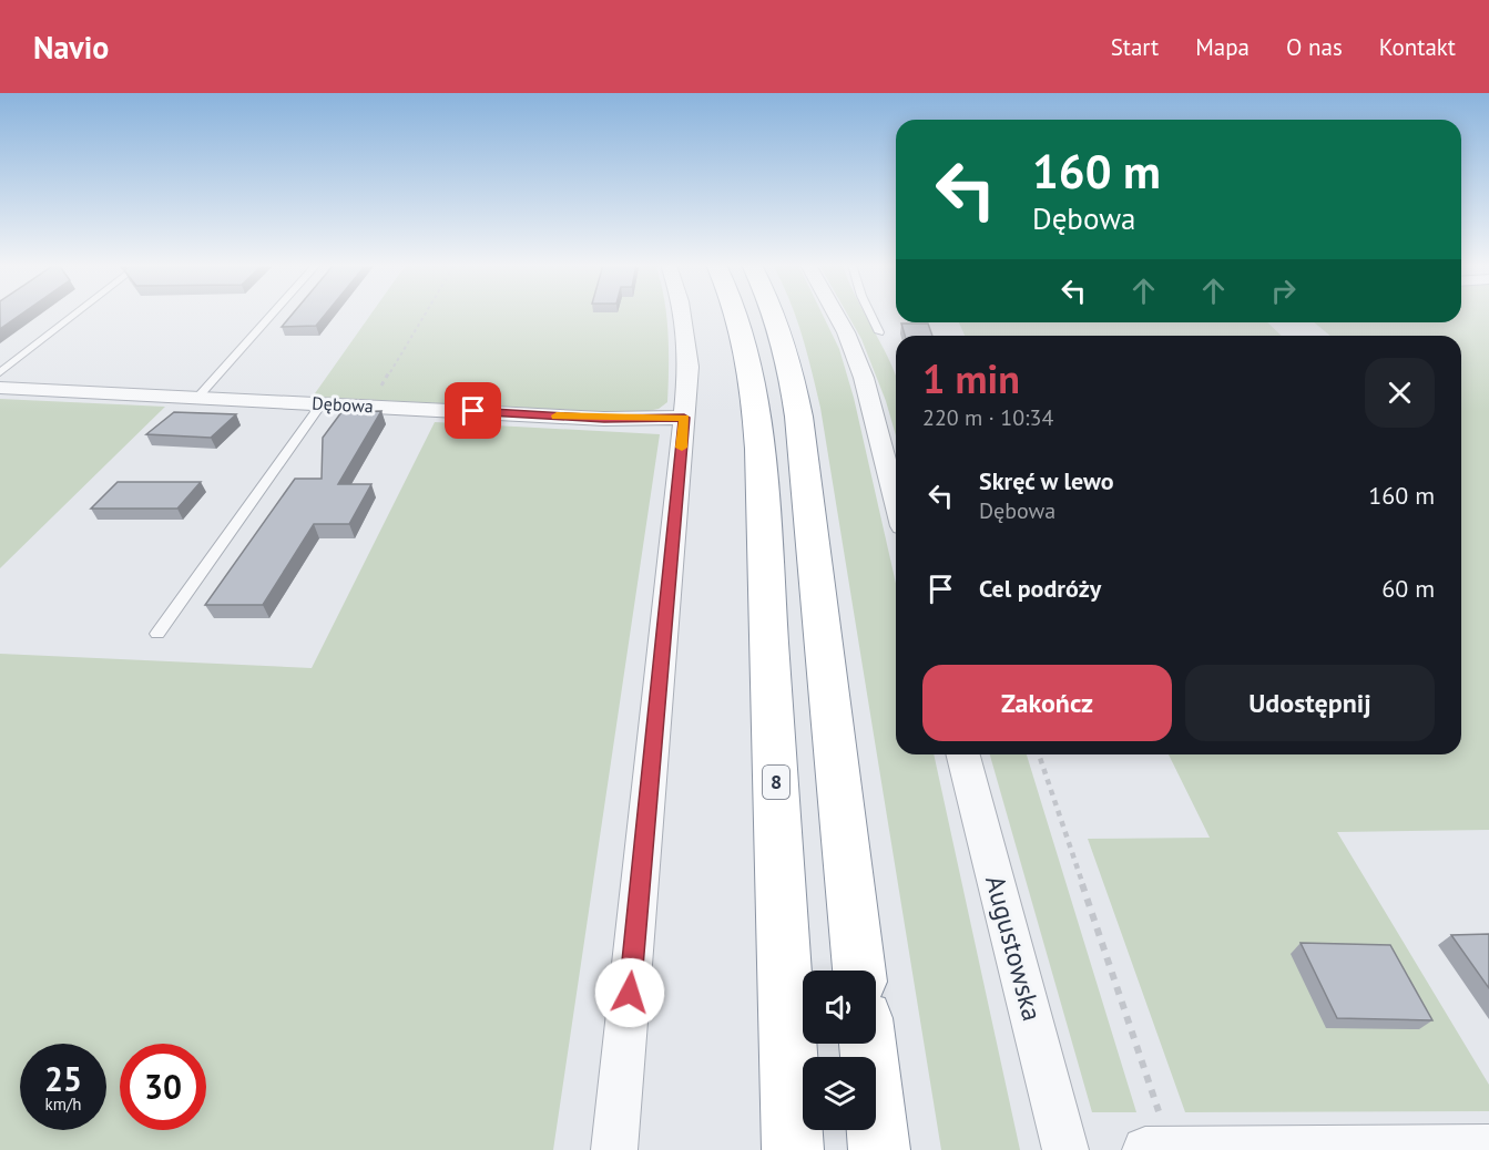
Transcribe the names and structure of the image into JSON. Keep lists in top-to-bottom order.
{
  "streets": {
    "highway": ["8"],
    "street": ["Dębowa", "Augustowska"]
  },
  "page": {
    "header": "Navio",
    "nav": [
      "Start",
      "Mapa",
      "O nas",
      "Kontakt"
    ],
    "turn": ["160 m", "Dębowa"],
    "heading": ["1 min", "220 m · 10:34"],
    "list": [
      {
        "name": "Skręć w lewo",
        "note": "Dębowa",
        "value": "160 m"
      },
      {
        "name": "Cel podróży",
        "value": "60 m"
      }
    ],
    "buttons": ["Zakończ", "Udostępnij"],
    "speed": "25 km/h",
    "limit": "30"
  }
}
